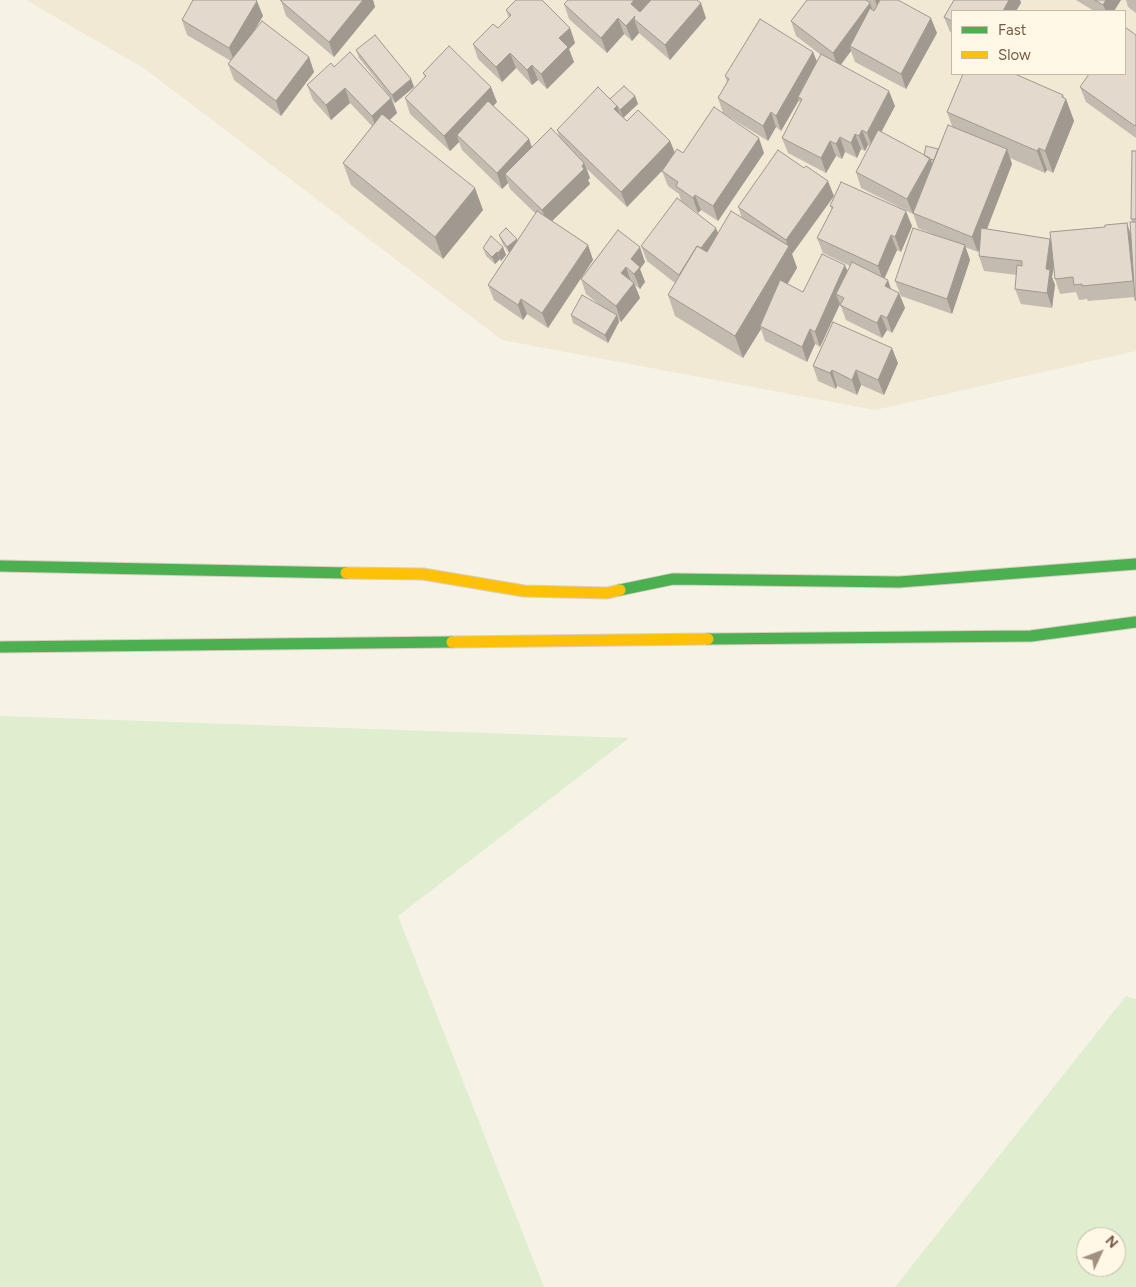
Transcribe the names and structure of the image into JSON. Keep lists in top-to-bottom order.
{
  "legend": ["Fast", "Slow"],
  "north": "top right"
}
